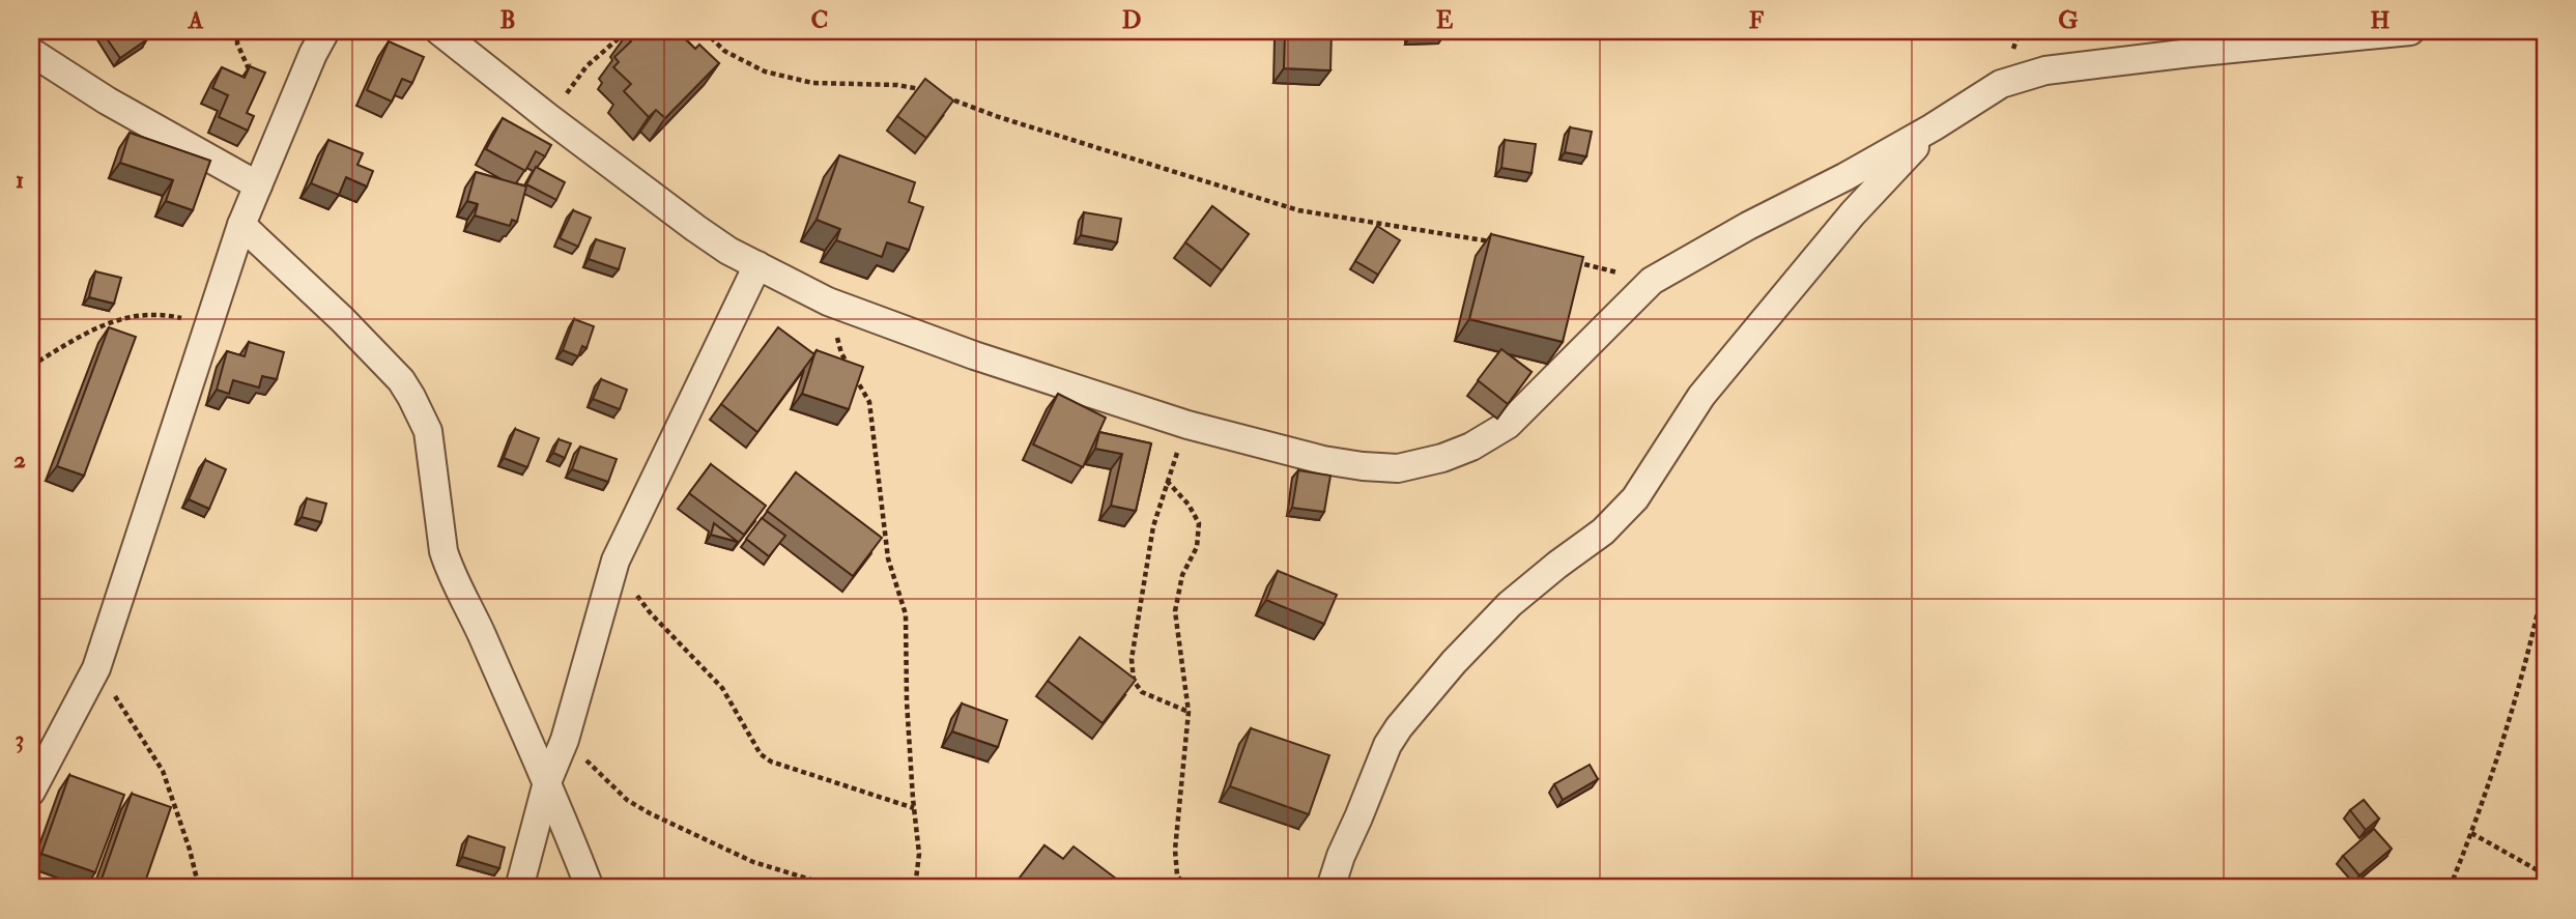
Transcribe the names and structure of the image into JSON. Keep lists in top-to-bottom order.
{
  "grid": {
    "columns": [
      "A",
      "B",
      "C",
      "D",
      "E",
      "F",
      "G",
      "H"
    ],
    "rows": ["1", "2", "3"]
  }
}
